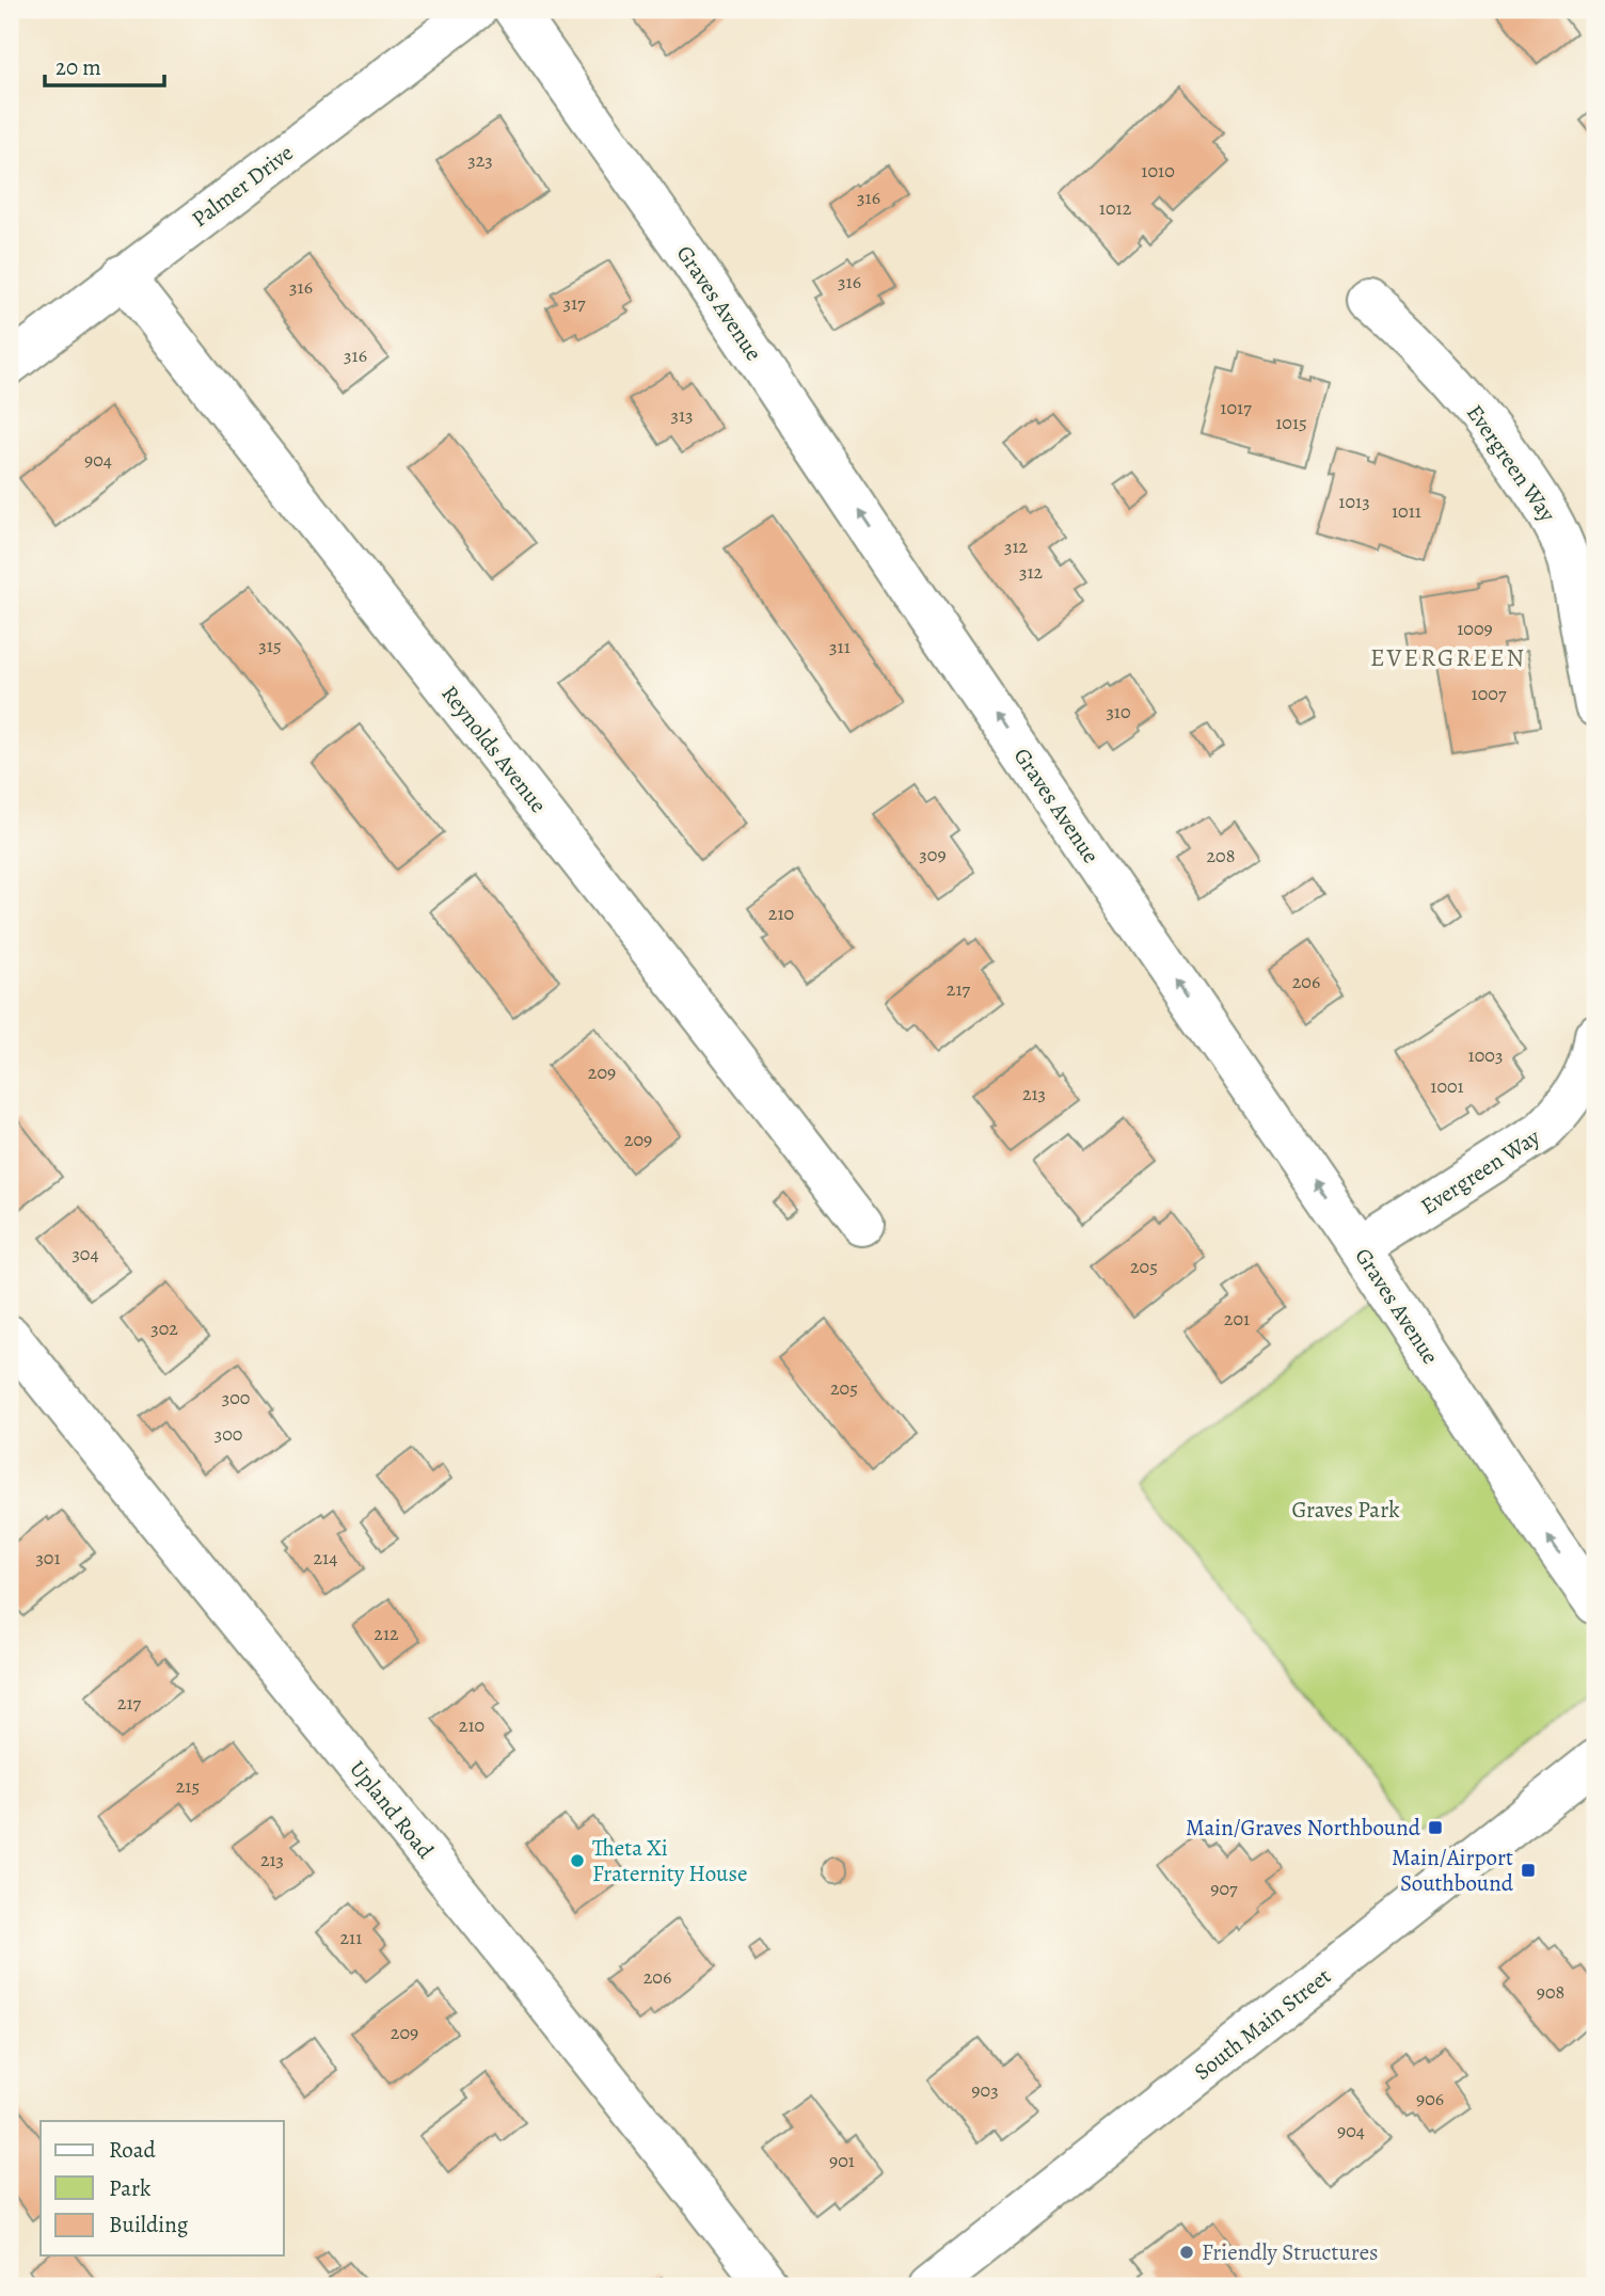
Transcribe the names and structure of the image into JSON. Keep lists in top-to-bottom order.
{
  "streets": {
    "street": [
      "Palmer Drive",
      "Graves Avenue",
      "Evergreen Way",
      "Reynolds Avenue",
      "Upland Road",
      "South Main Street"
    ]
  },
  "crossings": [
    ["Palmer Drive", "Reynolds Avenue"],
    ["Graves Avenue", "Evergreen Way"]
  ],
  "one_way": ["Graves Avenue"],
  "districts": ["EVERGREEN"],
  "parks": ["Graves Park"],
  "places": {
    "transit": ["Main/Graves Northbound", "Main/Airport Southbound"],
    "other": ["Theta Xi Fraternity House", "Friendly Structures"]
  },
  "house_numbers": [
    "323",
    "1010",
    "316",
    "1012",
    "316",
    "316",
    "317",
    "316",
    "1017",
    "313",
    "1015",
    "904",
    "1013",
    "1011",
    "312",
    "312",
    "1009",
    "315",
    "311",
    "1007",
    "310",
    "309",
    "208",
    "210",
    "206",
    "217",
    "1003",
    "209",
    "1001",
    "213",
    "209",
    "304",
    "205",
    "201",
    "302",
    "205",
    "300",
    "300",
    "301",
    "214",
    "212",
    "217",
    "210",
    "215",
    "213",
    "907",
    "211",
    "206",
    "908",
    "209",
    "903",
    "906",
    "904",
    "901"
  ],
  "legend": ["Road", "Park", "Building"],
  "scale_bar": "20 m"
}
